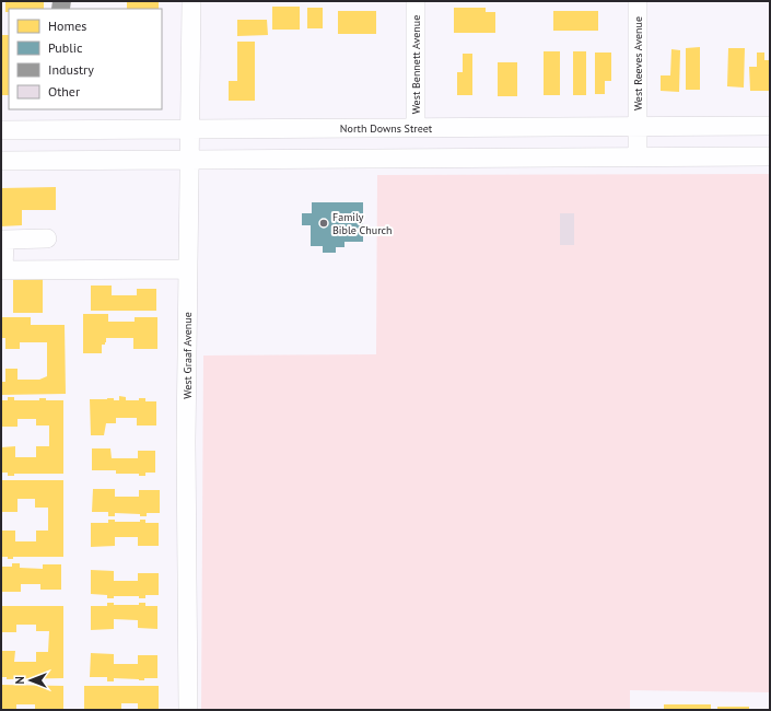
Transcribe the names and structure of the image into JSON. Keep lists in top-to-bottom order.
{
  "streets": {
    "street": [
      "West Reeves Avenue",
      "West Bennett Avenue",
      "North Downs Street",
      "West Graaf Avenue"
    ]
  },
  "crossings": [
    ["West Reeves Avenue", "North Downs Street"],
    ["West Bennett Avenue", "North Downs Street"],
    ["North Downs Street", "West Graaf Avenue"]
  ],
  "places": ["Family Bible Church"],
  "legend": [
    "Homes",
    "Public",
    "Industry",
    "Other"
  ],
  "north": "left"
}
